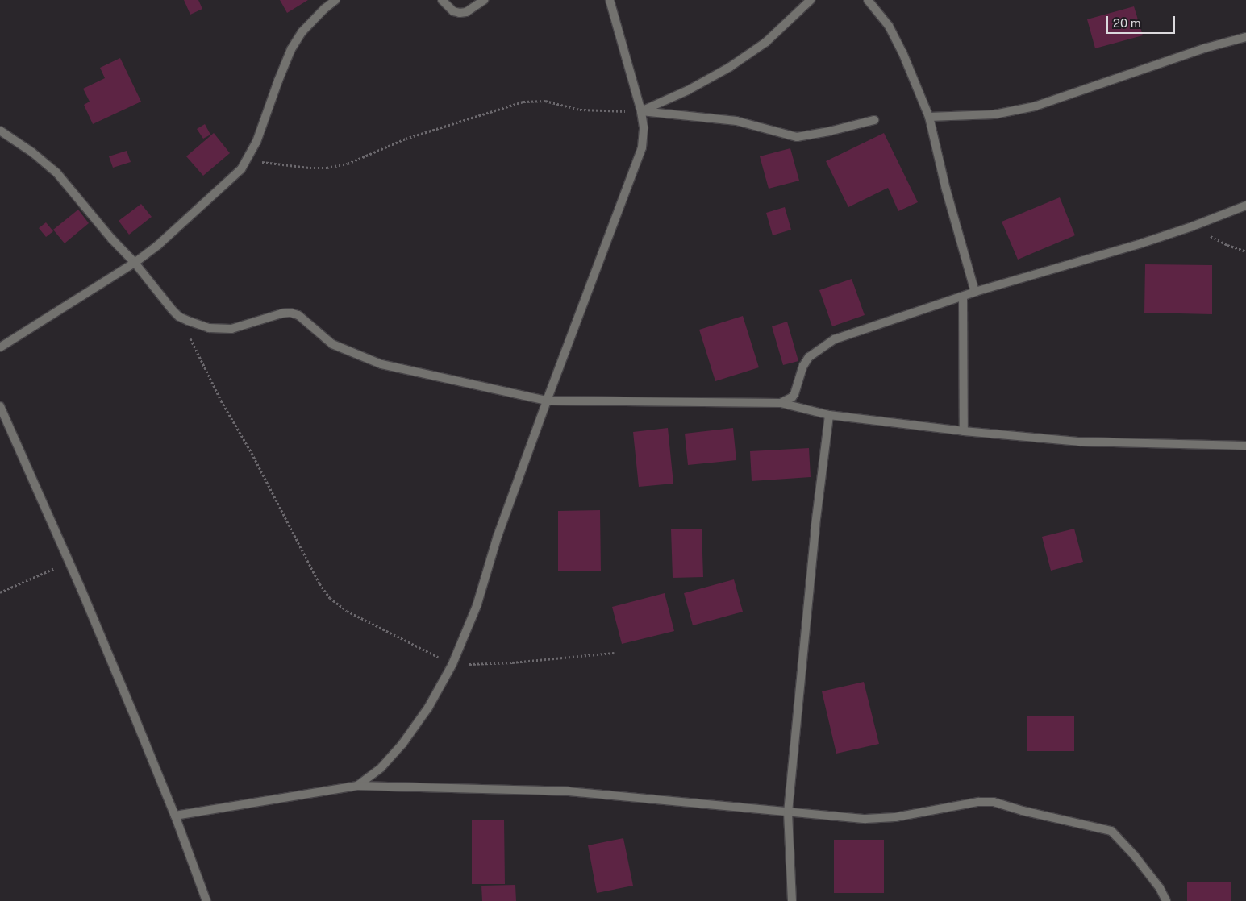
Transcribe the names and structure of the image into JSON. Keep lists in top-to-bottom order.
{
  "scale_bar": "20 m"
}
